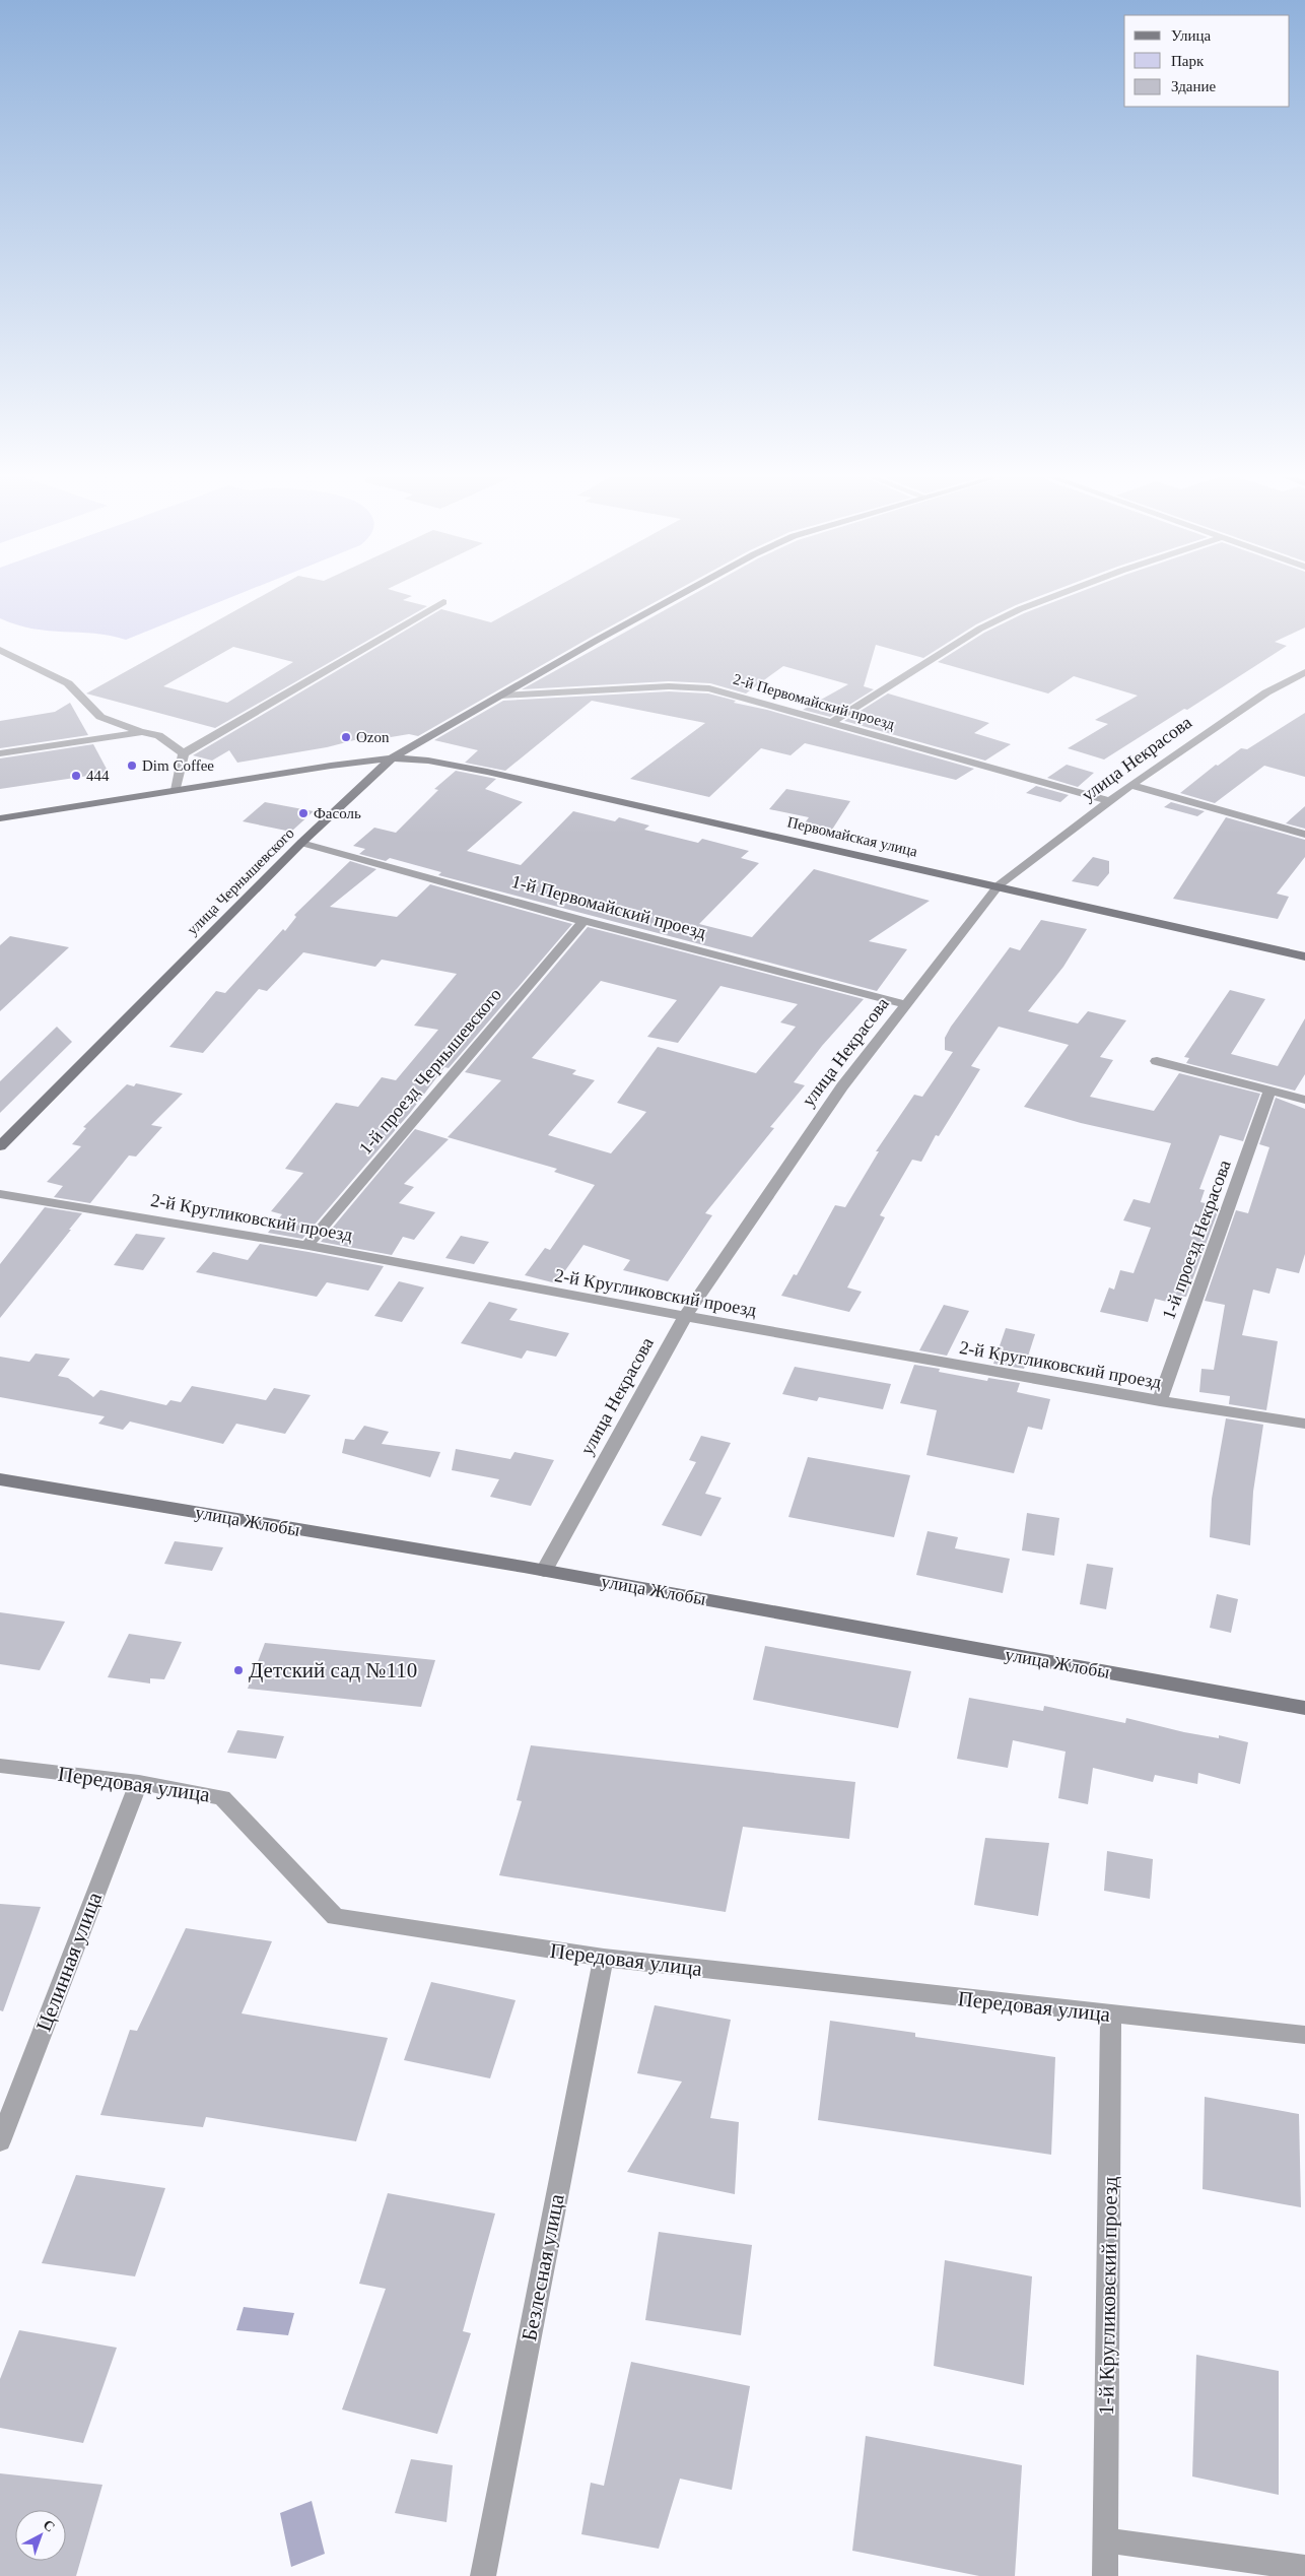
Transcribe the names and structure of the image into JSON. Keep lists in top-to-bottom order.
{
  "streets": {
    "street": [
      "2-й Первомайский проезд",
      "улица Некрасова",
      "Первомайская улица",
      "улица Чернышевского",
      "1-й Первомайский проезд",
      "1-й проезд Чернышевского",
      "2-й Кругликовский проезд",
      "1-й проезд Некрасова",
      "улица Жлобы",
      "Передовая улица",
      "Целинная улица",
      "Безлесная улица",
      "1-й Кругликовский проезд"
    ]
  },
  "crossings": [
    ["2-й Первомайский проезд", "улица Некрасова"],
    ["2-й Первомайский проезд", "улица Чернышевского"],
    ["улица Некрасова", "Первомайская улица"],
    ["улица Некрасова", "1-й Первомайский проезд"],
    ["улица Некрасова", "2-й Кругликовский проезд"],
    ["улица Некрасова", "улица Жлобы"],
    ["Первомайская улица", "улица Чернышевского"],
    ["улица Чернышевского", "1-й Первомайский проезд"],
    ["1-й Первомайский проезд", "1-й проезд Чернышевского"],
    ["1-й проезд Чернышевского", "2-й Кругликовский проезд"],
    ["2-й Кругликовский проезд", "1-й проезд Некрасова"],
    ["Передовая улица", "Целинная улица"],
    ["Передовая улица", "Безлесная улица"],
    ["Передовая улица", "1-й Кругликовский проезд"]
  ],
  "places": [
    "Ozon",
    "Dim Coffee",
    "444",
    "Фасоль",
    "Детский сад №110"
  ],
  "legend": ["Улица", "Парк", "Здание"],
  "north": "top right"
}
